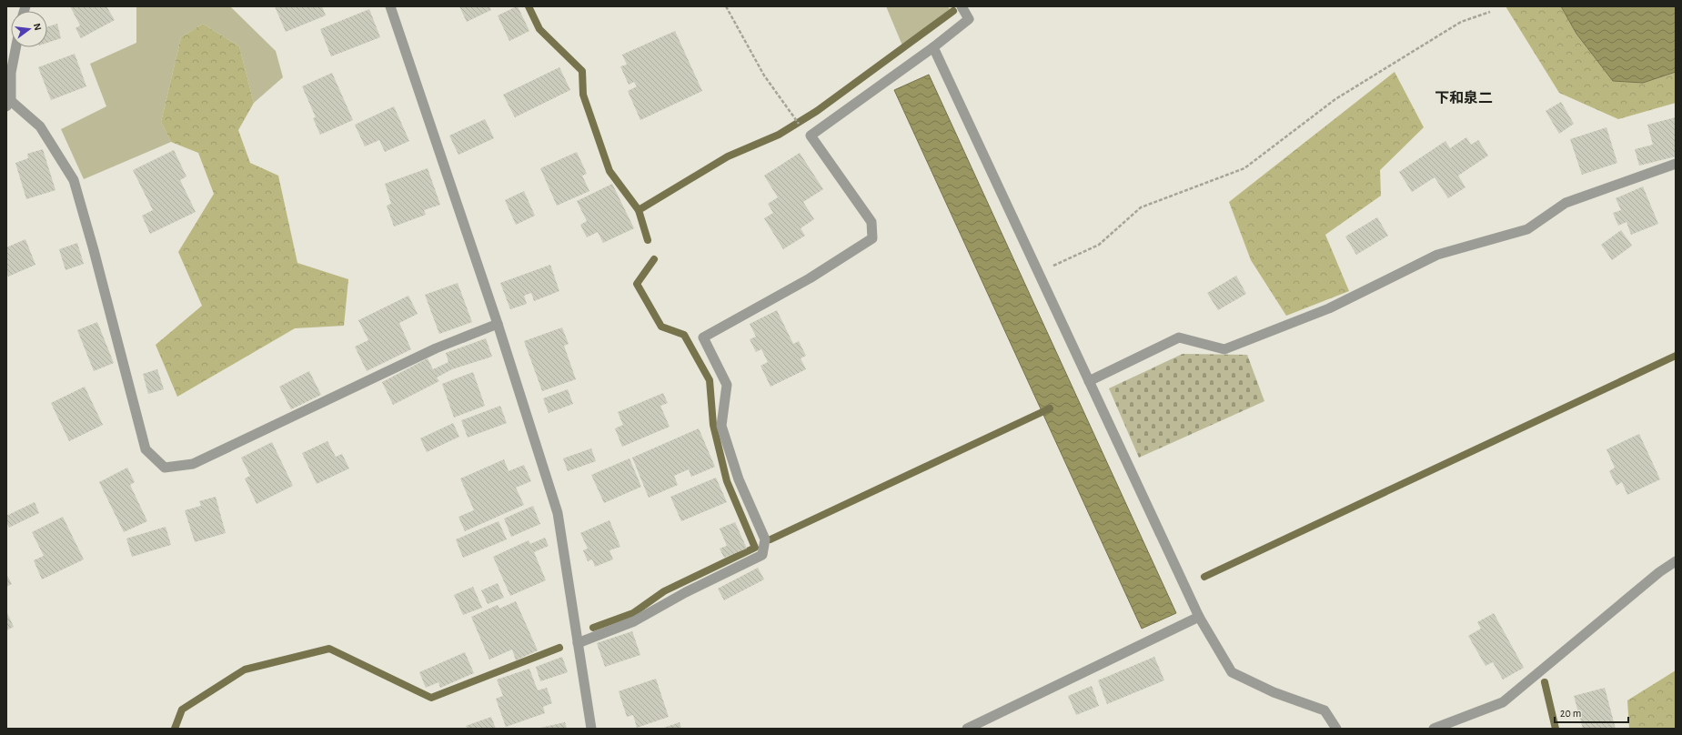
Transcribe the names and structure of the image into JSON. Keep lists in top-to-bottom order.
{
  "districts": ["下和泉二"],
  "scale_bar": "20 m",
  "north": "right"
}
